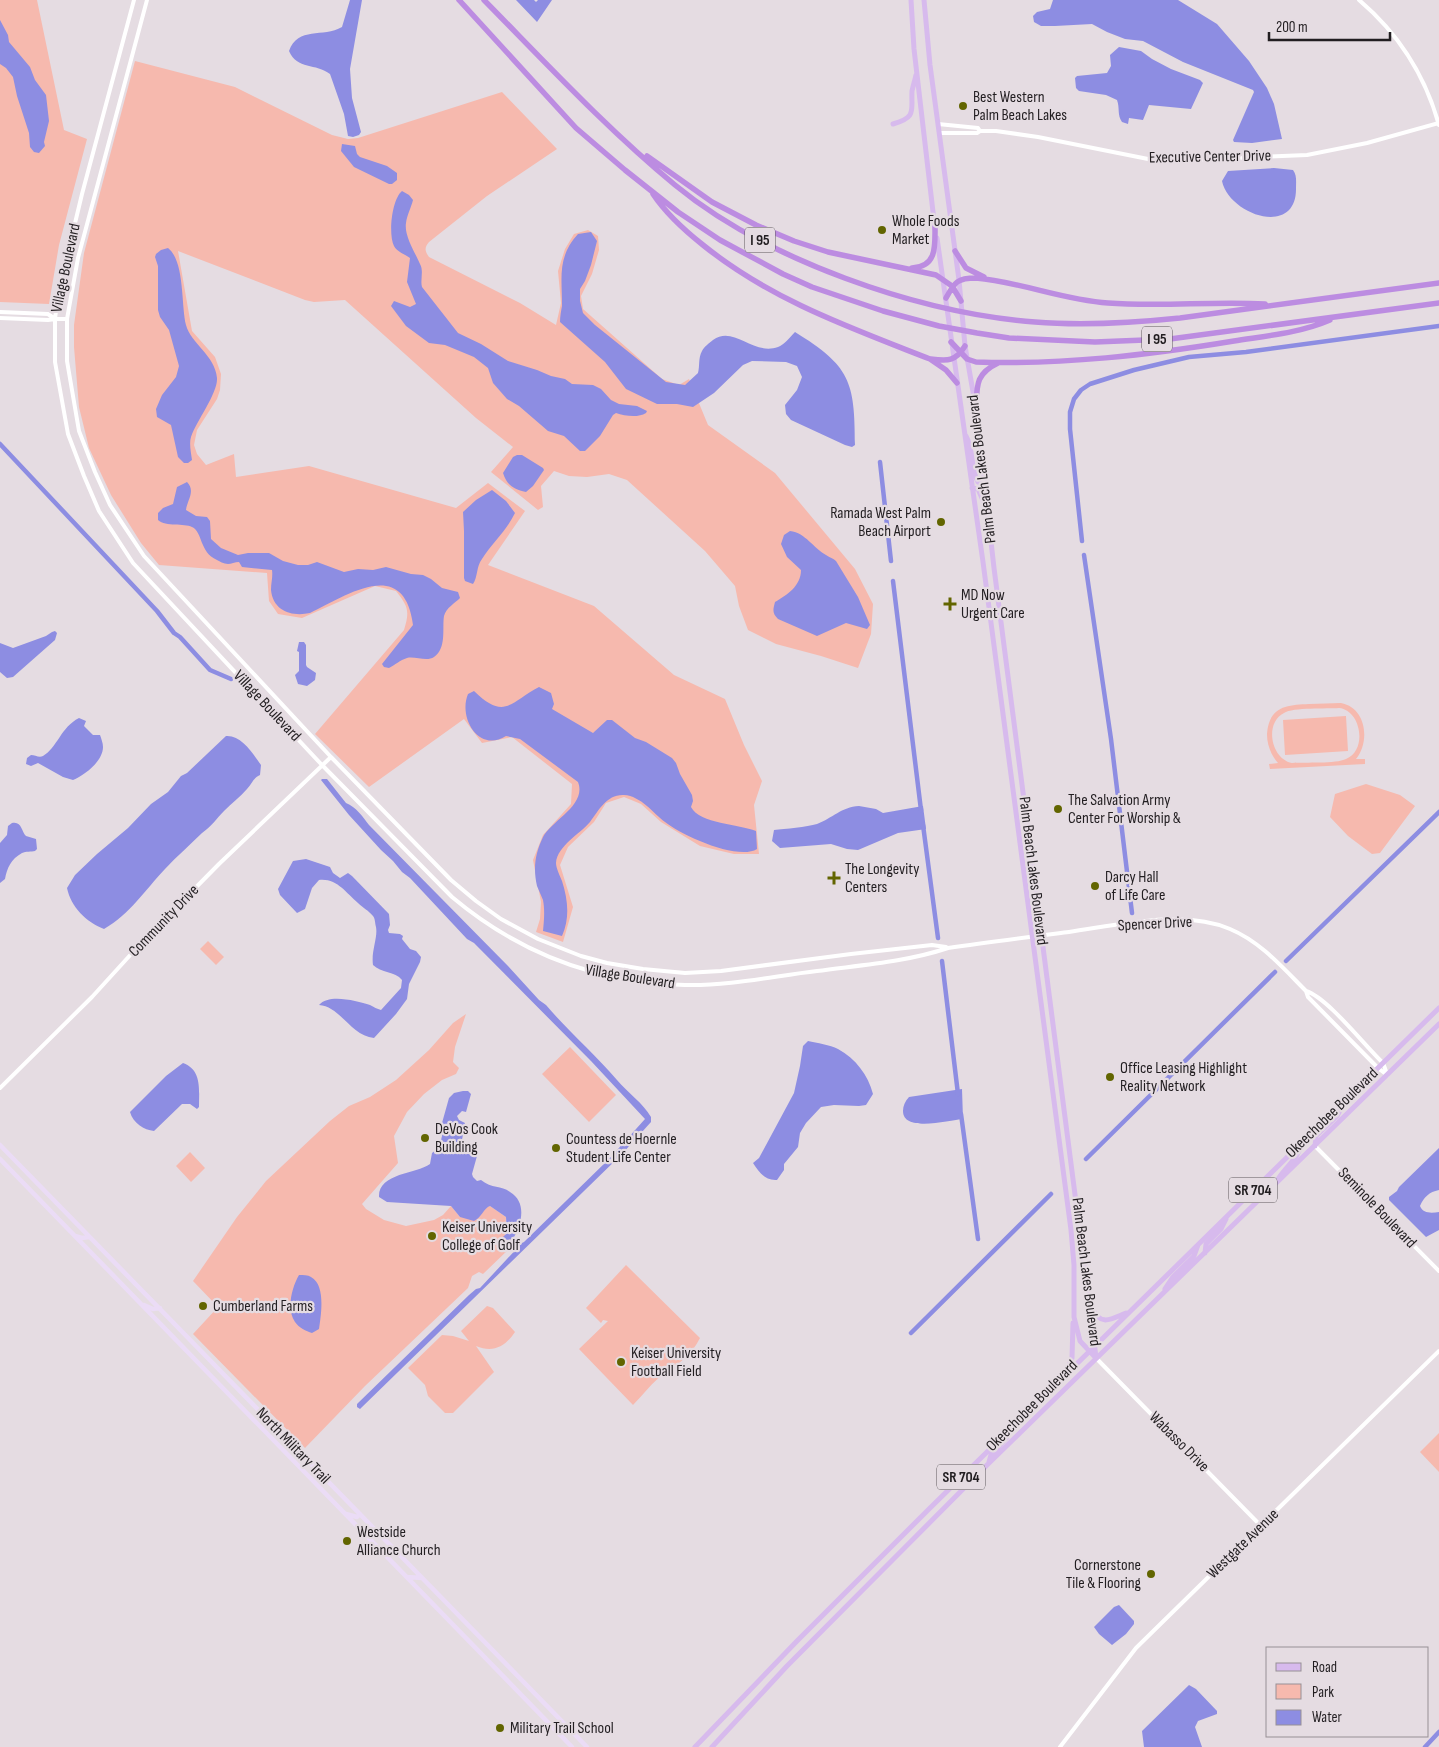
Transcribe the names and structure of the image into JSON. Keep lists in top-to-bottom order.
{
  "streets": {
    "highway": ["I 95"],
    "main road": [
      "Palm Beach Lakes Boulevard",
      "Okeechobee Boulevard",
      "SR 704",
      "North Military Trail"
    ],
    "street": [
      "Executive Center Drive",
      "Village Boulevard",
      "Community Drive",
      "Spencer Drive",
      "Seminole Boulevard",
      "Wabasso Drive",
      "Westgate Avenue"
    ]
  },
  "crossings": [
    ["Executive Center Drive", "Palm Beach Lakes Boulevard"],
    ["Village Boulevard", "Palm Beach Lakes Boulevard"],
    ["Village Boulevard", "Community Drive"],
    ["Village Boulevard", "Spencer Drive"],
    ["Palm Beach Lakes Boulevard", "Spencer Drive"],
    ["Palm Beach Lakes Boulevard", "Okeechobee Boulevard"],
    ["Palm Beach Lakes Boulevard", "Wabasso Drive"],
    ["Spencer Drive", "Okeechobee Boulevard"],
    ["Okeechobee Boulevard", "Seminole Boulevard"],
    ["Okeechobee Boulevard", "Wabasso Drive"],
    ["Wabasso Drive", "Westgate Avenue"]
  ],
  "places": {
    "other": [
      "Best Western Palm Beach Lakes",
      "Whole Foods Market",
      "Ramada West Palm Beach Airport",
      "The Salvation Army Center For Worship &",
      "Darcy Hall of Life Care",
      "Office Leasing Highlight Reality Network",
      "DeVos Cook Building",
      "Countess de Hoernle Student Life Center",
      "Keiser University College of Golf",
      "Cumberland Farms",
      "Keiser University Football Field",
      "Westside Alliance Church",
      "Cornerstone Tile & Flooring",
      "Military Trail School"
    ],
    "health": ["MD Now Urgent Care", "The Longevity Centers"]
  },
  "legend": ["Road", "Park", "Water"],
  "scale_bar": "200 m"
}
